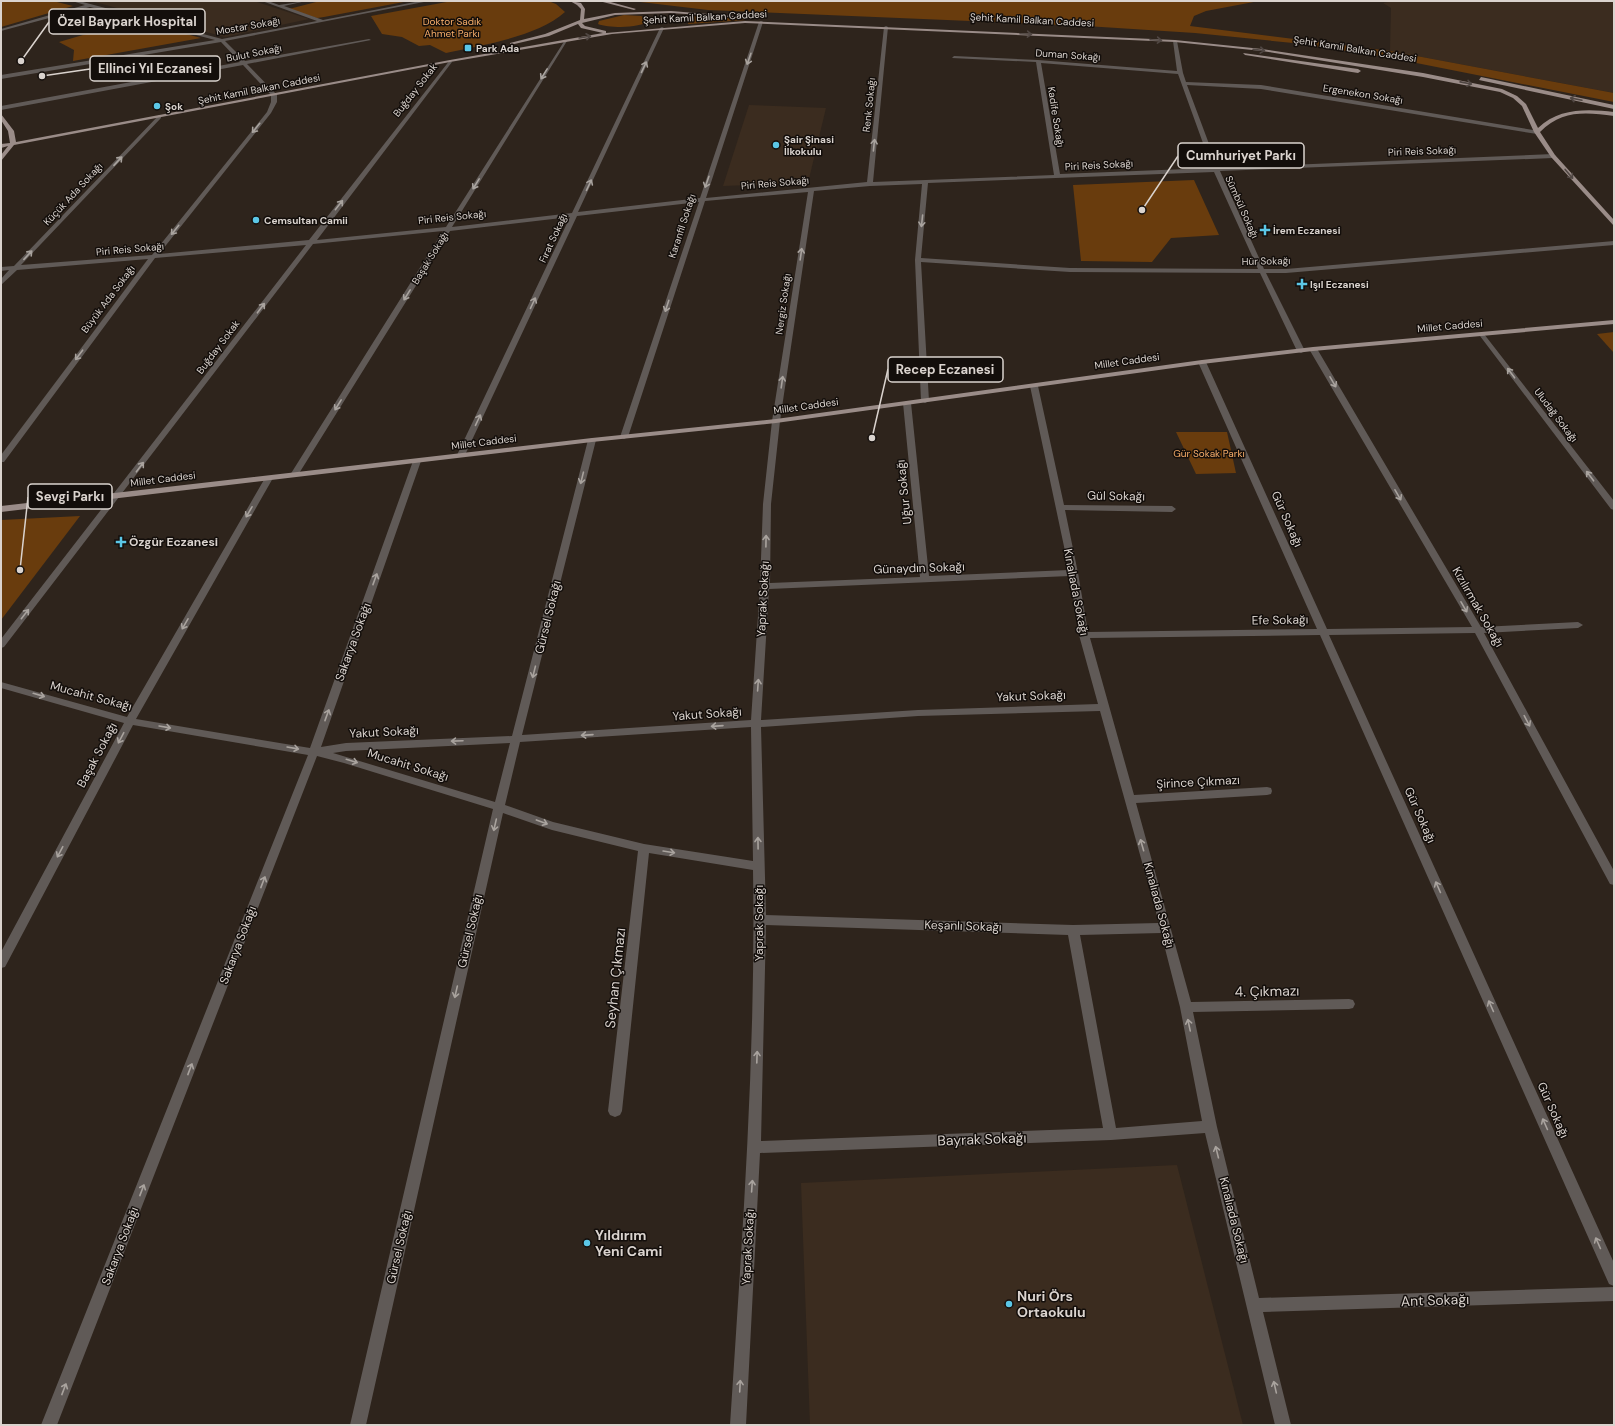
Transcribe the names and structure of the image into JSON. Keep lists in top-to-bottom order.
{
  "streets": {
    "main road": ["Şehit Kamil Balkan Caddesi", "Millet Caddesi"],
    "street": [
      "Mostar Sokağı",
      "Bulut Sokağı",
      "Duman Sokağı",
      "Buğday Sokak",
      "Ergenekon Sokağı",
      "Renk Sokağı",
      "Kadife Sokağı",
      "Piri Reis Sokağı",
      "Küçük Ada Sokağı",
      "Sümbül Sokağı",
      "Karanfil Sokağı",
      "Fırat Sokağı",
      "Başak Sokağı",
      "Hür Sokağı",
      "Büyük Ada Sokağı",
      "Nergiz Sokağı",
      "Uludağ Sokağı",
      "Uğur Sokağı",
      "Gül Sokağı",
      "Gür Sokağı",
      "Günaydın Sokağı",
      "Kınalıada Sokağı",
      "Yaprak Sokağı",
      "Kızılırmak Sokağı",
      "Gürsel Sokağı",
      "Efe Sokağı",
      "Sakarya Sokağı",
      "Mucahit Sokağı",
      "Yakut Sokağı",
      "Şirince Çıkmazı",
      "Keşanlı Sokağı",
      "Seyhan Çıkmazı",
      "4. Çıkmazı",
      "Bayrak Sokağı",
      "Ant Sokağı"
    ]
  },
  "crossings": [
    ["Şehit Kamil Balkan Caddesi", "Buğday Sokak"],
    ["Şehit Kamil Balkan Caddesi", "Ergenekon Sokağı"],
    ["Şehit Kamil Balkan Caddesi", "Renk Sokağı"],
    ["Şehit Kamil Balkan Caddesi", "Piri Reis Sokağı"],
    ["Şehit Kamil Balkan Caddesi", "Küçük Ada Sokağı"],
    ["Şehit Kamil Balkan Caddesi", "Sümbül Sokağı"],
    ["Şehit Kamil Balkan Caddesi", "Karanfil Sokağı"],
    ["Şehit Kamil Balkan Caddesi", "Fırat Sokağı"],
    ["Şehit Kamil Balkan Caddesi", "Başak Sokağı"],
    ["Şehit Kamil Balkan Caddesi", "Büyük Ada Sokağı"],
    ["Duman Sokağı", "Kadife Sokağı"],
    ["Duman Sokağı", "Sümbül Sokağı"],
    ["Buğday Sokak", "Piri Reis Sokağı"],
    ["Buğday Sokak", "Millet Caddesi"],
    ["Ergenekon Sokağı", "Sümbül Sokağı"],
    ["Renk Sokağı", "Piri Reis Sokağı"],
    ["Kadife Sokağı", "Piri Reis Sokağı"],
    ["Piri Reis Sokağı", "Küçük Ada Sokağı"],
    ["Piri Reis Sokağı", "Sümbül Sokağı"],
    ["Piri Reis Sokağı", "Karanfil Sokağı"],
    ["Piri Reis Sokağı", "Fırat Sokağı"],
    ["Piri Reis Sokağı", "Başak Sokağı"],
    ["Piri Reis Sokağı", "Büyük Ada Sokağı"],
    ["Piri Reis Sokağı", "Nergiz Sokağı"],
    ["Sümbül Sokağı", "Hür Sokağı"],
    ["Sümbül Sokağı", "Millet Caddesi"],
    ["Karanfil Sokağı", "Millet Caddesi"],
    ["Fırat Sokağı", "Millet Caddesi"],
    ["Başak Sokağı", "Millet Caddesi"],
    ["Başak Sokağı", "Mucahit Sokağı"],
    ["Nergiz Sokağı", "Millet Caddesi"],
    ["Nergiz Sokağı", "Yaprak Sokağı"],
    ["Millet Caddesi", "Uludağ Sokağı"],
    ["Millet Caddesi", "Uğur Sokağı"],
    ["Millet Caddesi", "Gür Sokağı"],
    ["Millet Caddesi", "Kınalıada Sokağı"],
    ["Millet Caddesi", "Yaprak Sokağı"],
    ["Millet Caddesi", "Kızılırmak Sokağı"],
    ["Millet Caddesi", "Gürsel Sokağı"],
    ["Millet Caddesi", "Sakarya Sokağı"],
    ["Uğur Sokağı", "Günaydın Sokağı"],
    ["Gül Sokağı", "Kınalıada Sokağı"],
    ["Gür Sokağı", "Efe Sokağı"],
    ["Günaydın Sokağı", "Kınalıada Sokağı"],
    ["Günaydın Sokağı", "Yaprak Sokağı"],
    ["Kınalıada Sokağı", "Efe Sokağı"],
    ["Kınalıada Sokağı", "Yakut Sokağı"],
    ["Kınalıada Sokağı", "Şirince Çıkmazı"],
    ["Kınalıada Sokağı", "Keşanlı Sokağı"],
    ["Kınalıada Sokağı", "4. Çıkmazı"],
    ["Kınalıada Sokağı", "Bayrak Sokağı"],
    ["Kınalıada Sokağı", "Ant Sokağı"],
    ["Yaprak Sokağı", "Mucahit Sokağı"],
    ["Yaprak Sokağı", "Yakut Sokağı"],
    ["Yaprak Sokağı", "Keşanlı Sokağı"],
    ["Yaprak Sokağı", "Bayrak Sokağı"],
    ["Kızılırmak Sokağı", "Efe Sokağı"],
    ["Gürsel Sokağı", "Mucahit Sokağı"],
    ["Gürsel Sokağı", "Yakut Sokağı"],
    ["Sakarya Sokağı", "Mucahit Sokağı"],
    ["Sakarya Sokağı", "Yakut Sokağı"],
    ["Mucahit Sokağı", "Yakut Sokağı"],
    ["Mucahit Sokağı", "Seyhan Çıkmazı"]
  ],
  "one_way": [
    "Buğday Sokak",
    "Renk Sokağı",
    "Küçük Ada Sokağı",
    "Karanfil Sokağı",
    "Fırat Sokağı",
    "Başak Sokağı",
    "Büyük Ada Sokağı",
    "Nergiz Sokağı",
    "Uludağ Sokağı",
    "Gür Sokağı",
    "Kınalıada Sokağı",
    "Yaprak Sokağı",
    "Kızılırmak Sokağı",
    "Gürsel Sokağı",
    "Sakarya Sokağı",
    "Mucahit Sokağı",
    "Yakut Sokağı"
  ],
  "parks": ["Doktor Sadık Ahmet Parkı", "Gür Sokak Parkı"],
  "places": {
    "transit": ["Park Ada"],
    "other": [
      "Özel Baypark Hospital",
      "Ellinci Yıl Eczanesi",
      "Şok",
      "Şair Şinasi İlkokulu",
      "Cumhuriyet Parkı",
      "Cemsultan Camii",
      "Recep Eczanesi",
      "Sevgi Parkı",
      "Yıldırım Yeni Cami",
      "Nuri Örs Ortaokulu"
    ],
    "health": ["İrem Eczanesi", "Işıl Eczanesi", "Özgür Eczanesi"]
  }
}
